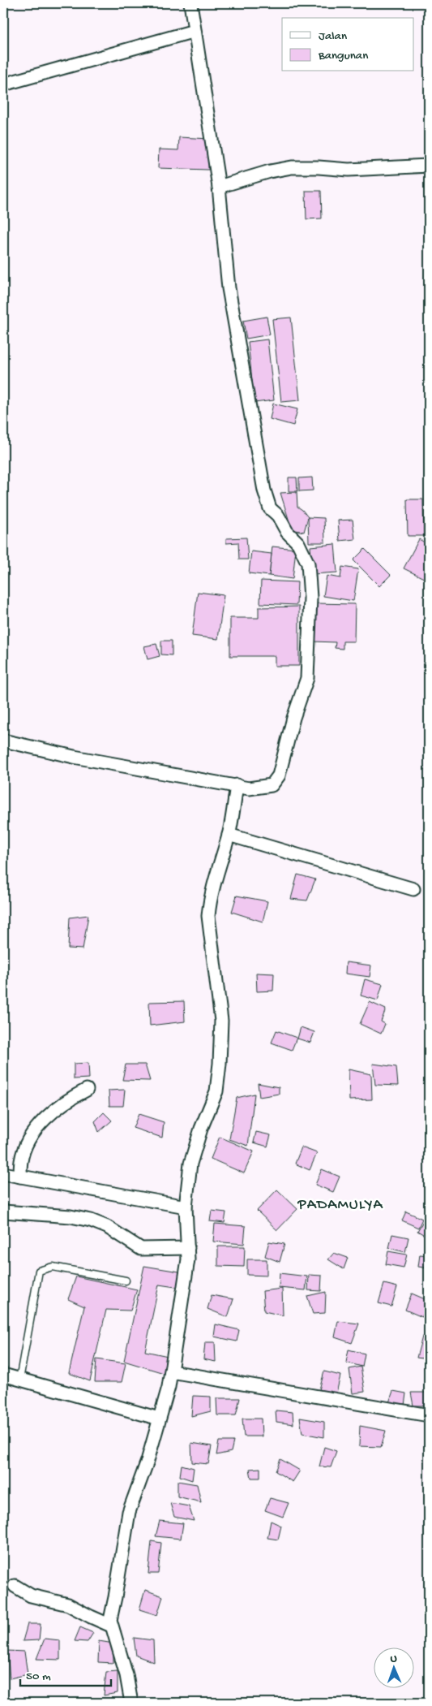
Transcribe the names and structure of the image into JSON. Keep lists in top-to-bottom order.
{
  "districts": ["PADAMULYA"],
  "legend": ["Jalan", "Bangunan"],
  "scale_bar": "50 m",
  "north": "top"
}
